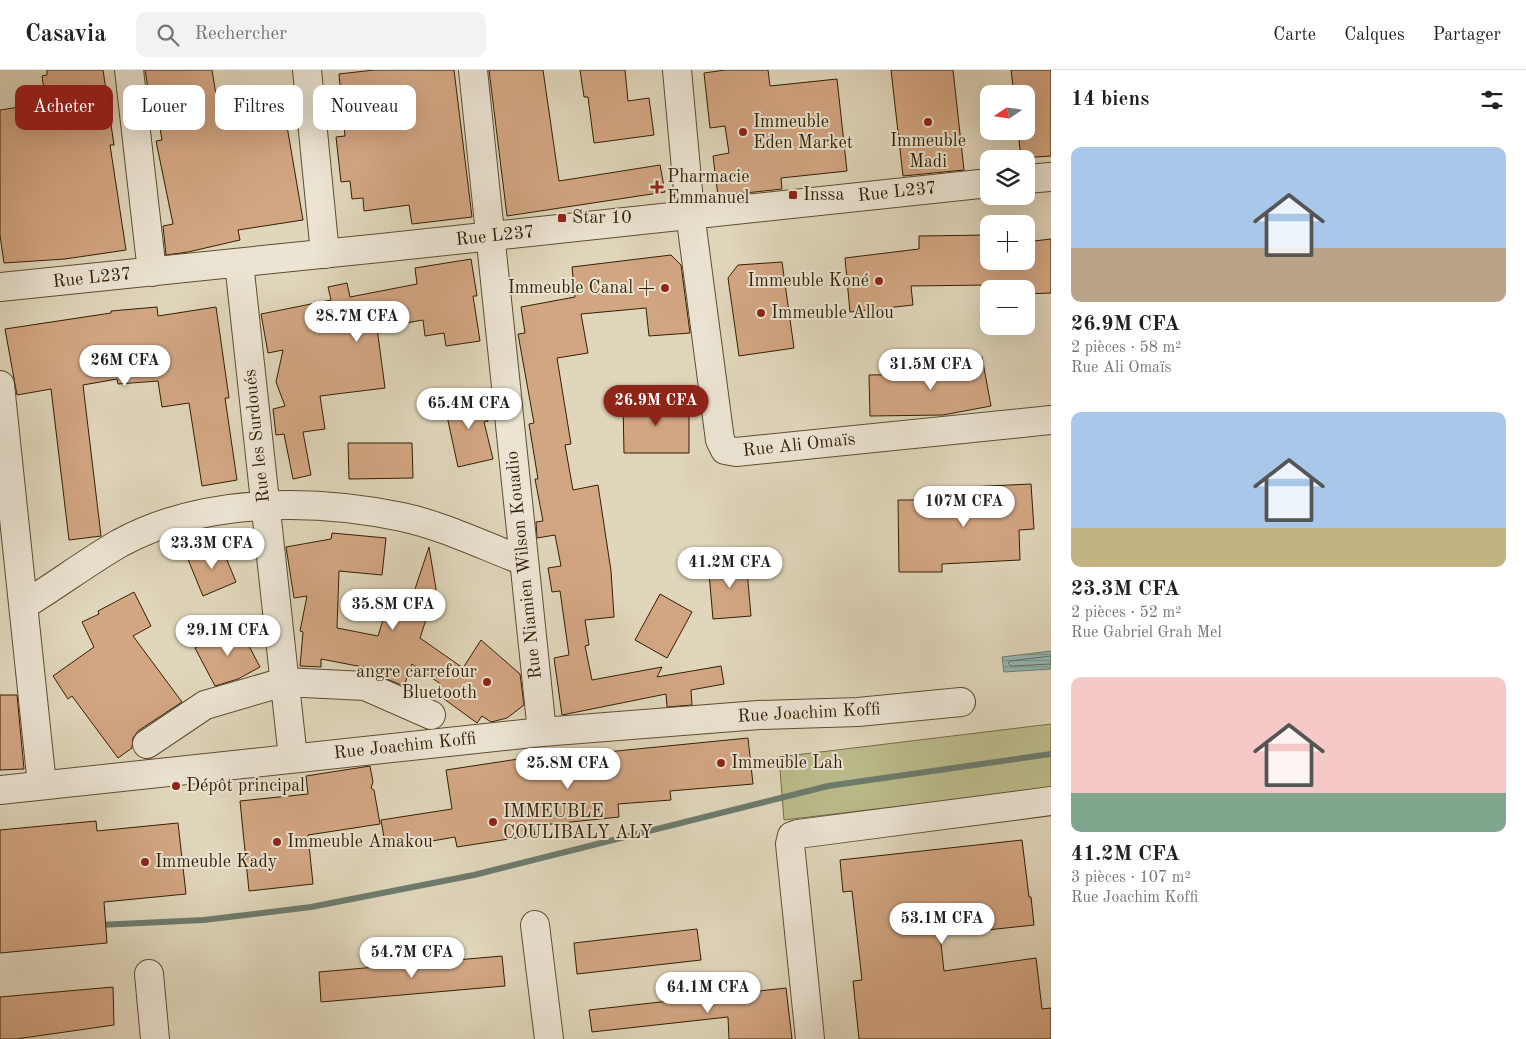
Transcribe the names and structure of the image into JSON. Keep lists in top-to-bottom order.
{
  "streets": {
    "street": [
      "Rue L237",
      "Rue les Surdoués",
      "Rue Ali Omaïs",
      "Rue Niamien Wilson Kouadio",
      "Rue Joachim Koffi"
    ]
  },
  "crossings": [
    ["Rue L237", "Rue les Surdoués"],
    ["Rue L237", "Rue Ali Omaïs"],
    ["Rue L237", "Rue Niamien Wilson Kouadio"],
    ["Rue les Surdoués", "Rue Joachim Koffi"],
    ["Rue Niamien Wilson Kouadio", "Rue Joachim Koffi"]
  ],
  "places": {
    "other": [
      "Immeuble Madi",
      "Immeuble Eden Market",
      "Immeuble Koné",
      "Immeuble Canal +",
      "Immeuble Allou",
      "angre carrefour Bluetooth",
      "Immeuble Lah",
      "Dépôt principal",
      "IMMEUBLE COULIBALY ALY",
      "Immeuble Amakou",
      "Immeuble Kady"
    ],
    "health": ["Pharmacie Emmanuel"],
    "transit": ["Inssa", "Star 10"]
  },
  "north": "left",
  "page": {
    "header": "Casavia",
    "search": "Rechercher",
    "nav": ["Carte", "Calques", "Partager"],
    "heading": "14 biens",
    "map_buttons": ["+", "−"],
    "chip": [
      "Acheter",
      "Louer",
      "Filtres",
      "Nouveau"
    ],
    "list": [
      {
        "name": "26.9M CFA",
        "note": "2 pièces · 58 m² · Rue Ali Omaïs"
      },
      {
        "name": "23.3M CFA",
        "note": "2 pièces · 52 m² · Rue Gabriel Grah Mel"
      },
      {
        "name": "41.2M CFA",
        "note": "3 pièces · 107 m² · Rue Joachim Koffi"
      }
    ],
    "price": [
      "28.7M CFA",
      "26M CFA",
      "31.5M CFA",
      "26.9M CFA",
      "65.4M CFA",
      "107M CFA",
      "23.3M CFA",
      "41.2M CFA",
      "35.8M CFA",
      "29.1M CFA",
      "25.8M CFA",
      "53.1M CFA",
      "54.7M CFA",
      "64.1M CFA"
    ]
  }
}
